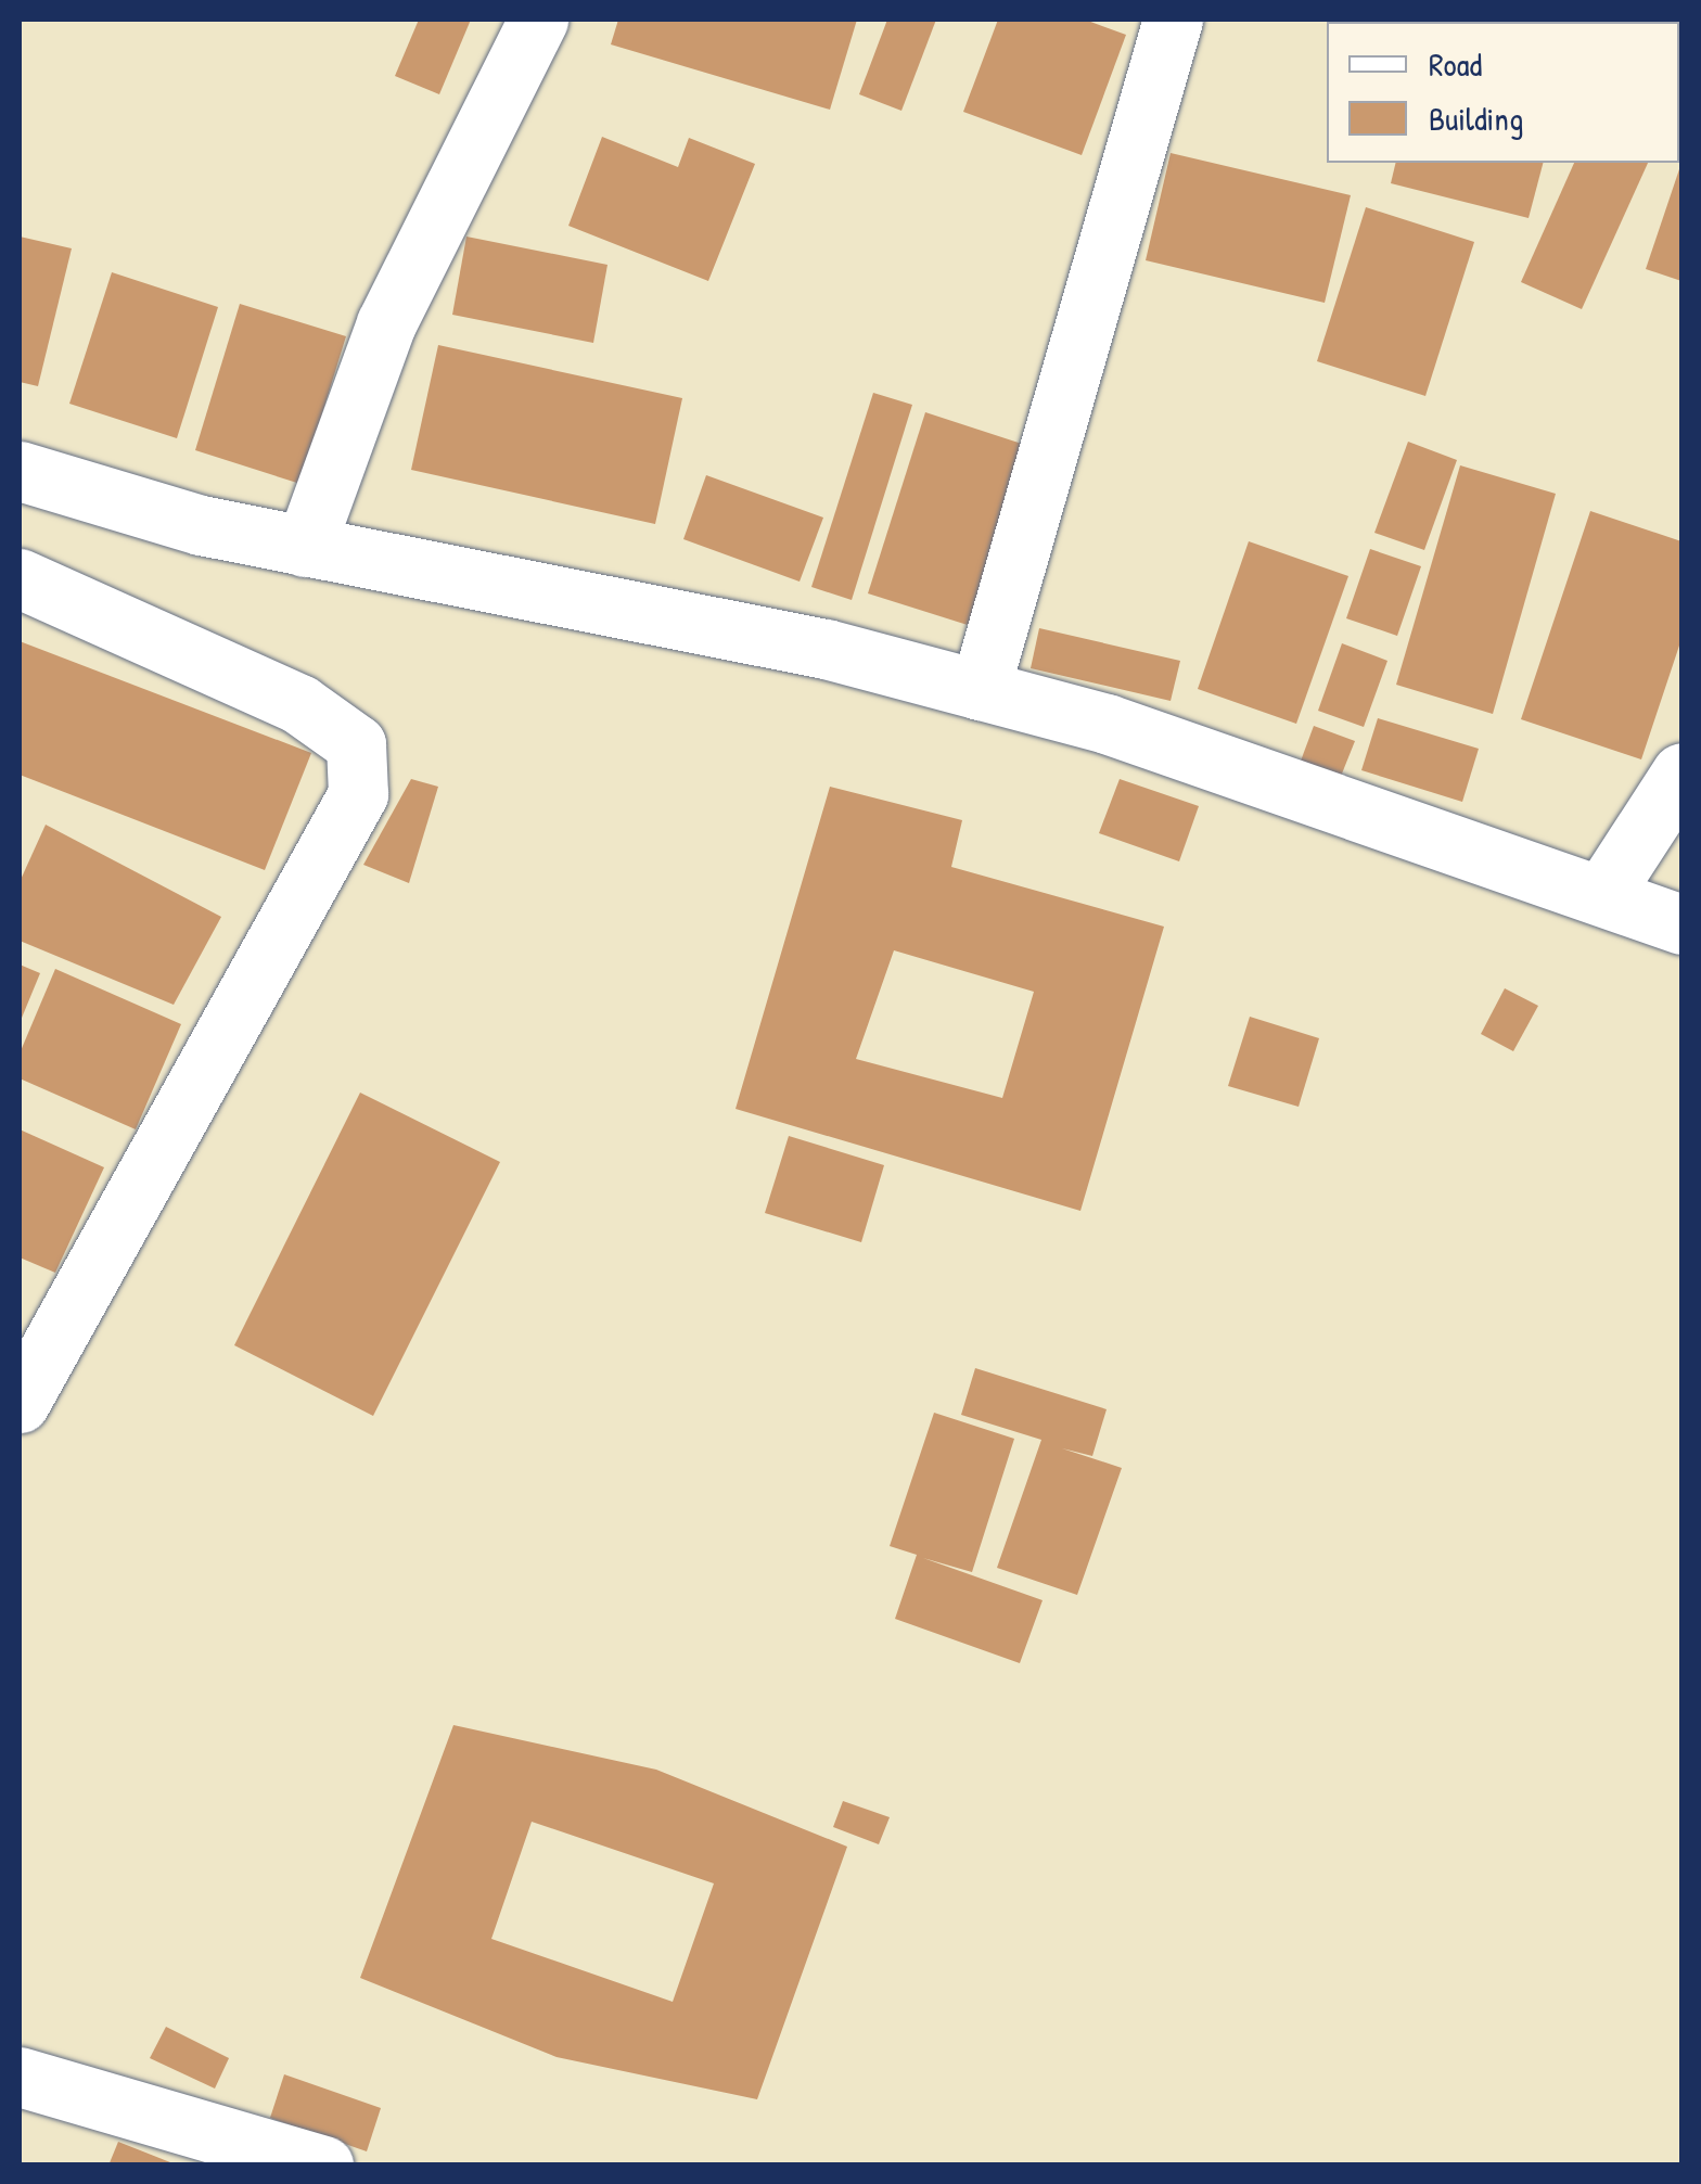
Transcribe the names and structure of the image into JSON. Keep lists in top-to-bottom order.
{
  "legend": ["Road", "Building"]
}
